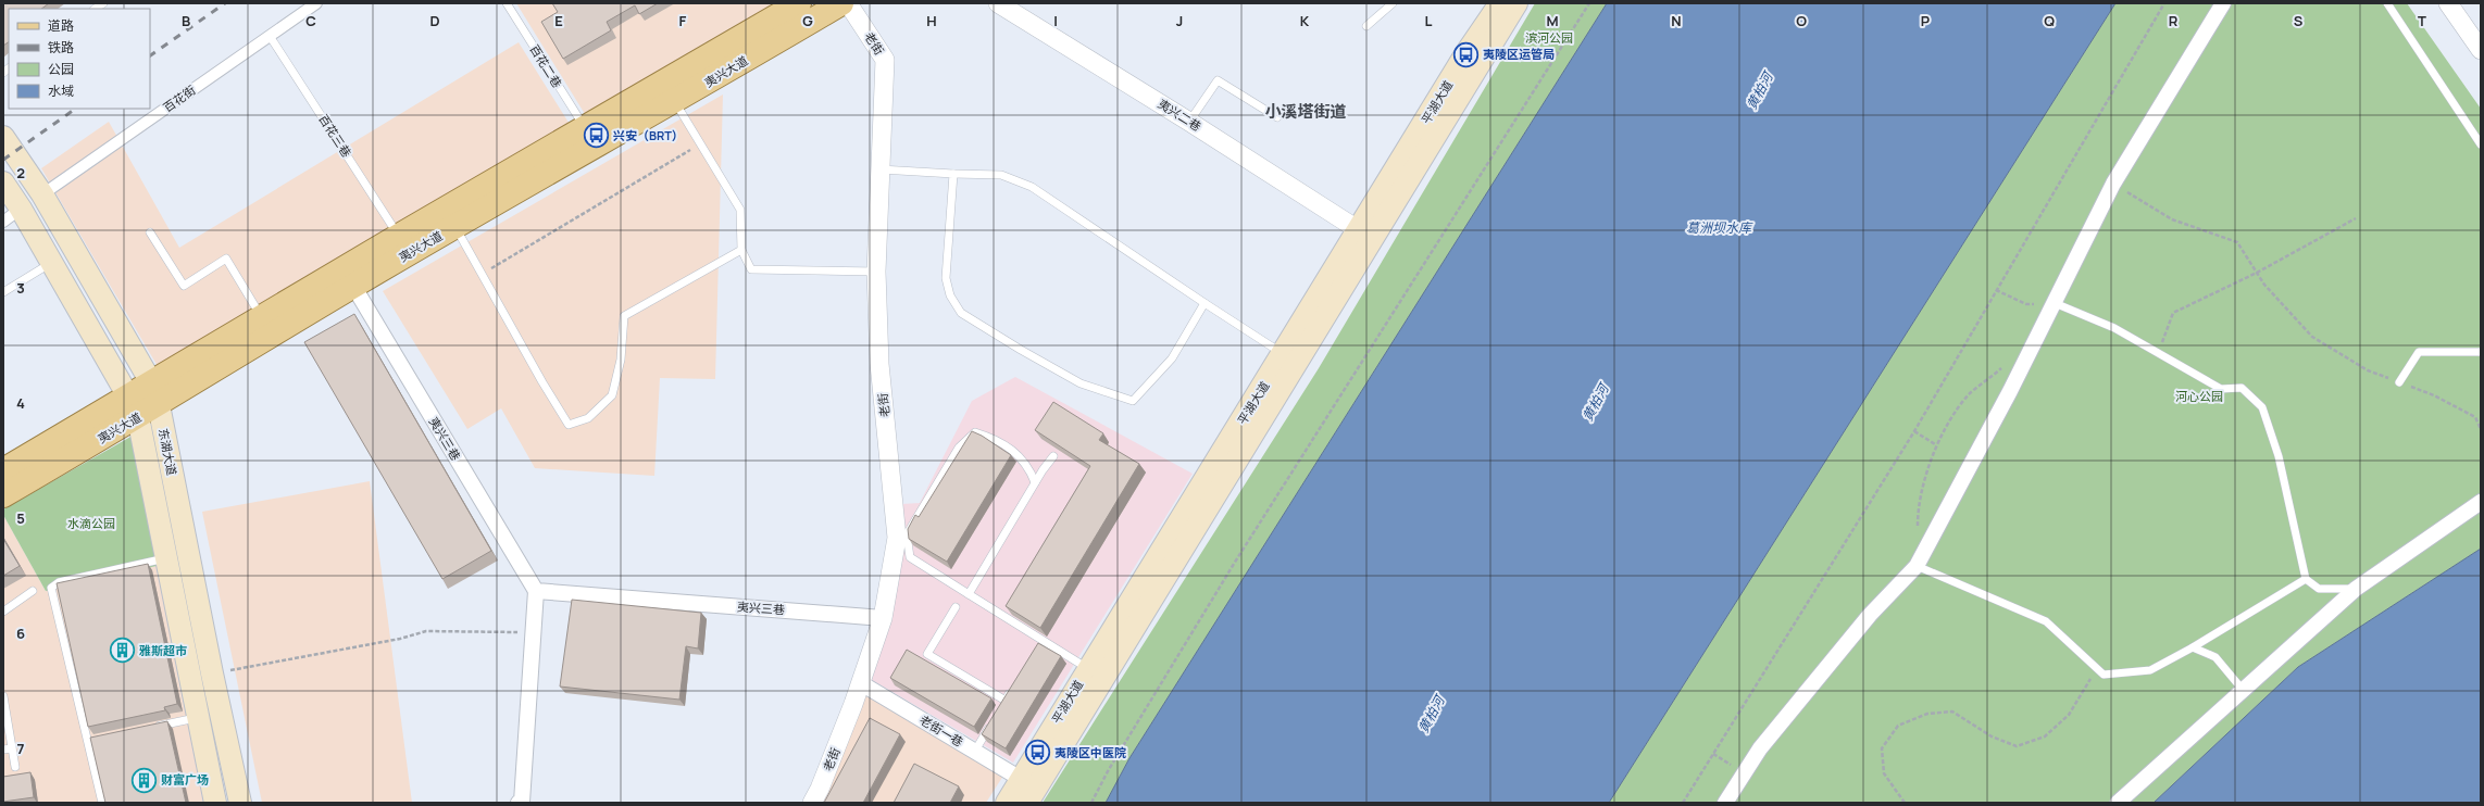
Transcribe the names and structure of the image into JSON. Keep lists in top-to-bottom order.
{
  "streets": {
    "main road": ["夷兴大道", "平湖大道", "东湖大道"],
    "street": [
      "老街",
      "百花街",
      "夷兴二巷",
      "夷兴三巷",
      "老街一巷"
    ],
    "lane": ["百花二巷", "百花三巷"]
  },
  "crossings": [
    ["老街", "夷兴三巷"],
    ["老街", "老街一巷"],
    ["百花二巷", "夷兴大道"],
    ["夷兴大道", "百花三巷"],
    ["夷兴大道", "夷兴三巷"],
    ["夷兴大道", "东湖大道"],
    ["百花街", "百花三巷"],
    ["百花街", "东湖大道"],
    ["平湖大道", "夷兴二巷"],
    ["平湖大道", "老街一巷"]
  ],
  "districts": ["小溪塔街道"],
  "water": ["黄柏河", "葛洲坝水库"],
  "parks": ["滨河公园", "河心公园", "水滴公园"],
  "places": {
    "bus stop": ["夷陵区运管局", "兴安（BRT）", "夷陵区中医院"],
    "building": ["雅斯超市", "财富广场"]
  },
  "legend": [
    "道路",
    "铁路",
    "公园",
    "水域"
  ],
  "grid": {
    "columns": [
      "B",
      "C",
      "D",
      "E",
      "F",
      "G",
      "H",
      "I",
      "J",
      "K",
      "L",
      "M",
      "N",
      "O",
      "P",
      "Q",
      "R",
      "S",
      "T"
    ],
    "rows": [
      "2",
      "3",
      "4",
      "5",
      "6",
      "7"
    ]
  }
}
